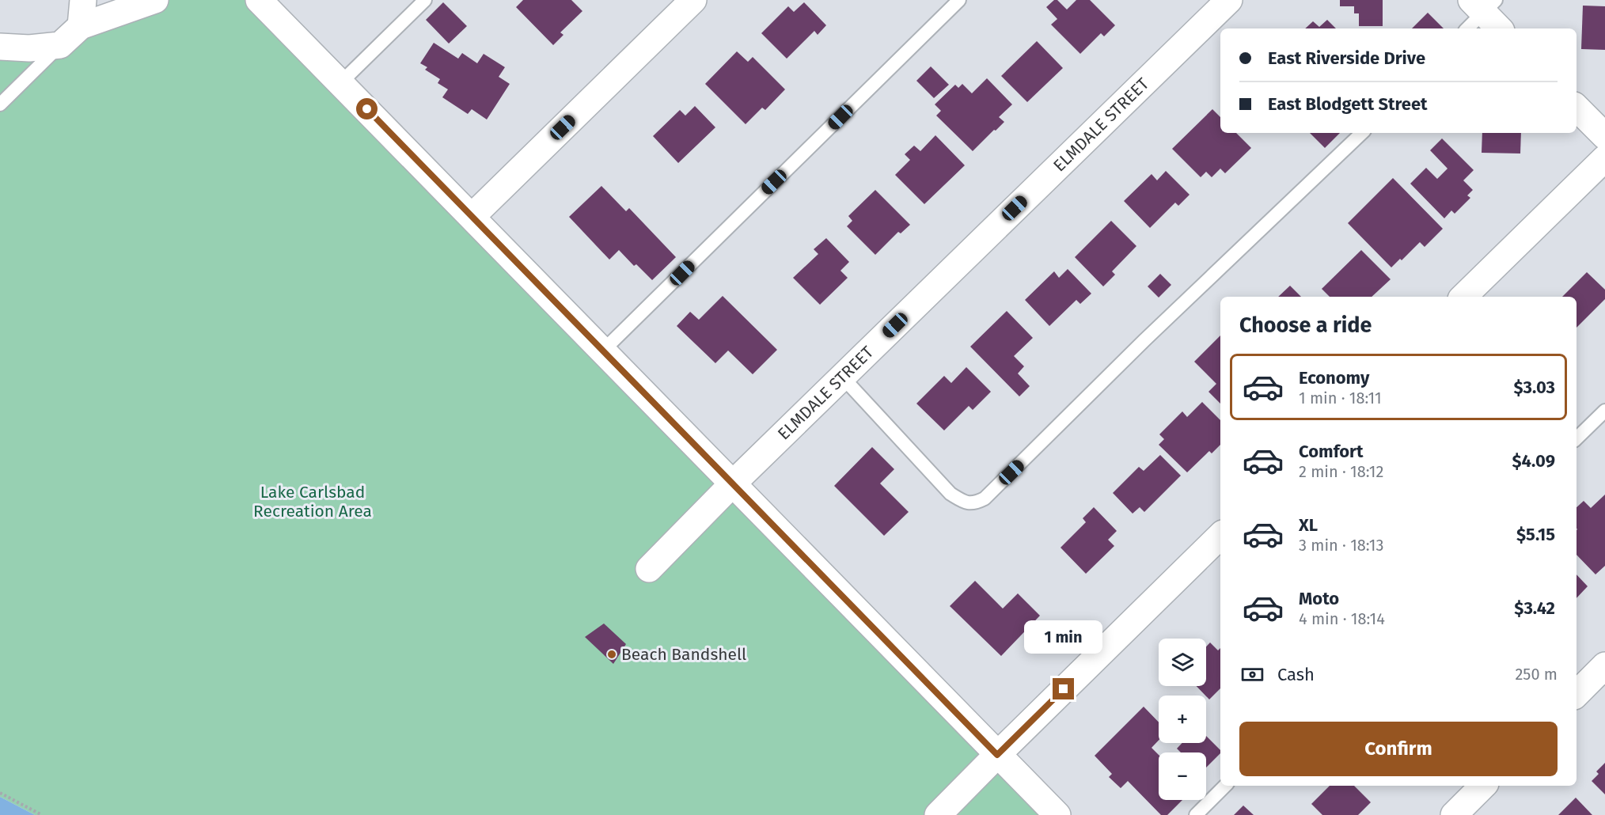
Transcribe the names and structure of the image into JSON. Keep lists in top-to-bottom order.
{
  "streets": {
    "street": ["ELMDALE STREET"]
  },
  "parks": ["Lake Carlsbad Recreation Area"],
  "places": ["Beach Bandshell"],
  "page": {
    "banner": ["East Riverside Drive", "East Blodgett Street"],
    "heading": "Choose a ride",
    "list": [
      {
        "name": "Economy",
        "note": "1 min · 18:11",
        "value": "$3.03"
      },
      {
        "name": "Comfort",
        "note": "2 min · 18:12",
        "value": "$4.09"
      },
      {
        "name": "XL",
        "note": "3 min · 18:13",
        "value": "$5.15"
      },
      {
        "name": "Moto",
        "note": "4 min · 18:14",
        "value": "$3.42"
      }
    ],
    "bubble": "1 min",
    "map_buttons": ["+", "−"],
    "pay": ["Cash", "250 m"],
    "buttons": "Confirm"
  }
}
